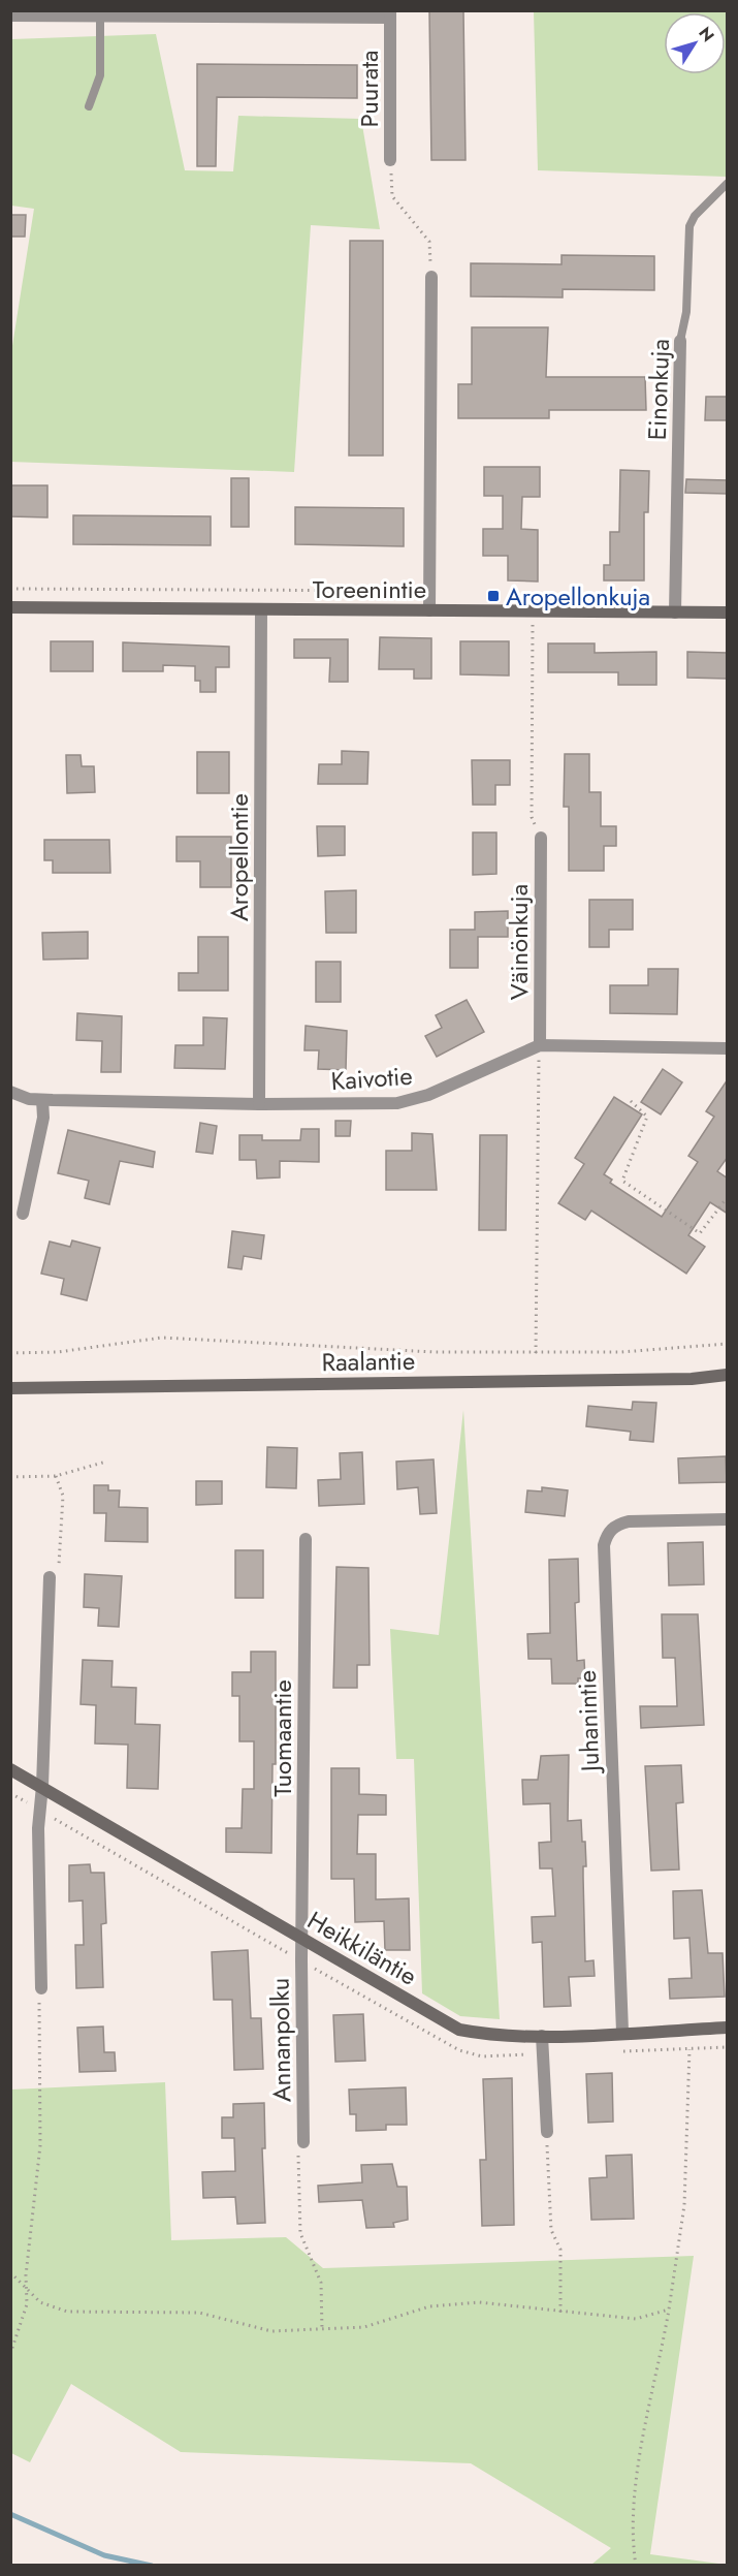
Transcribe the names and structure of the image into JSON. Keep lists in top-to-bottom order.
{
  "streets": {
    "street": [
      "Puurata",
      "Einonkuja",
      "Toreenintie",
      "Aropellontie",
      "Väinönkuja",
      "Kaivotie",
      "Raalantie",
      "Juhanintie",
      "Tuomaantie",
      "Heikkiläntie",
      "Annanpolku"
    ]
  },
  "crossings": [
    ["Einonkuja", "Toreenintie"],
    ["Toreenintie", "Aropellontie"],
    ["Aropellontie", "Kaivotie"],
    ["Väinönkuja", "Kaivotie"],
    ["Juhanintie", "Heikkiläntie"],
    ["Tuomaantie", "Heikkiläntie"],
    ["Tuomaantie", "Annanpolku"],
    ["Heikkiläntie", "Annanpolku"]
  ],
  "places": {
    "transit": ["Aropellonkuja"]
  },
  "north": "top right"
}
